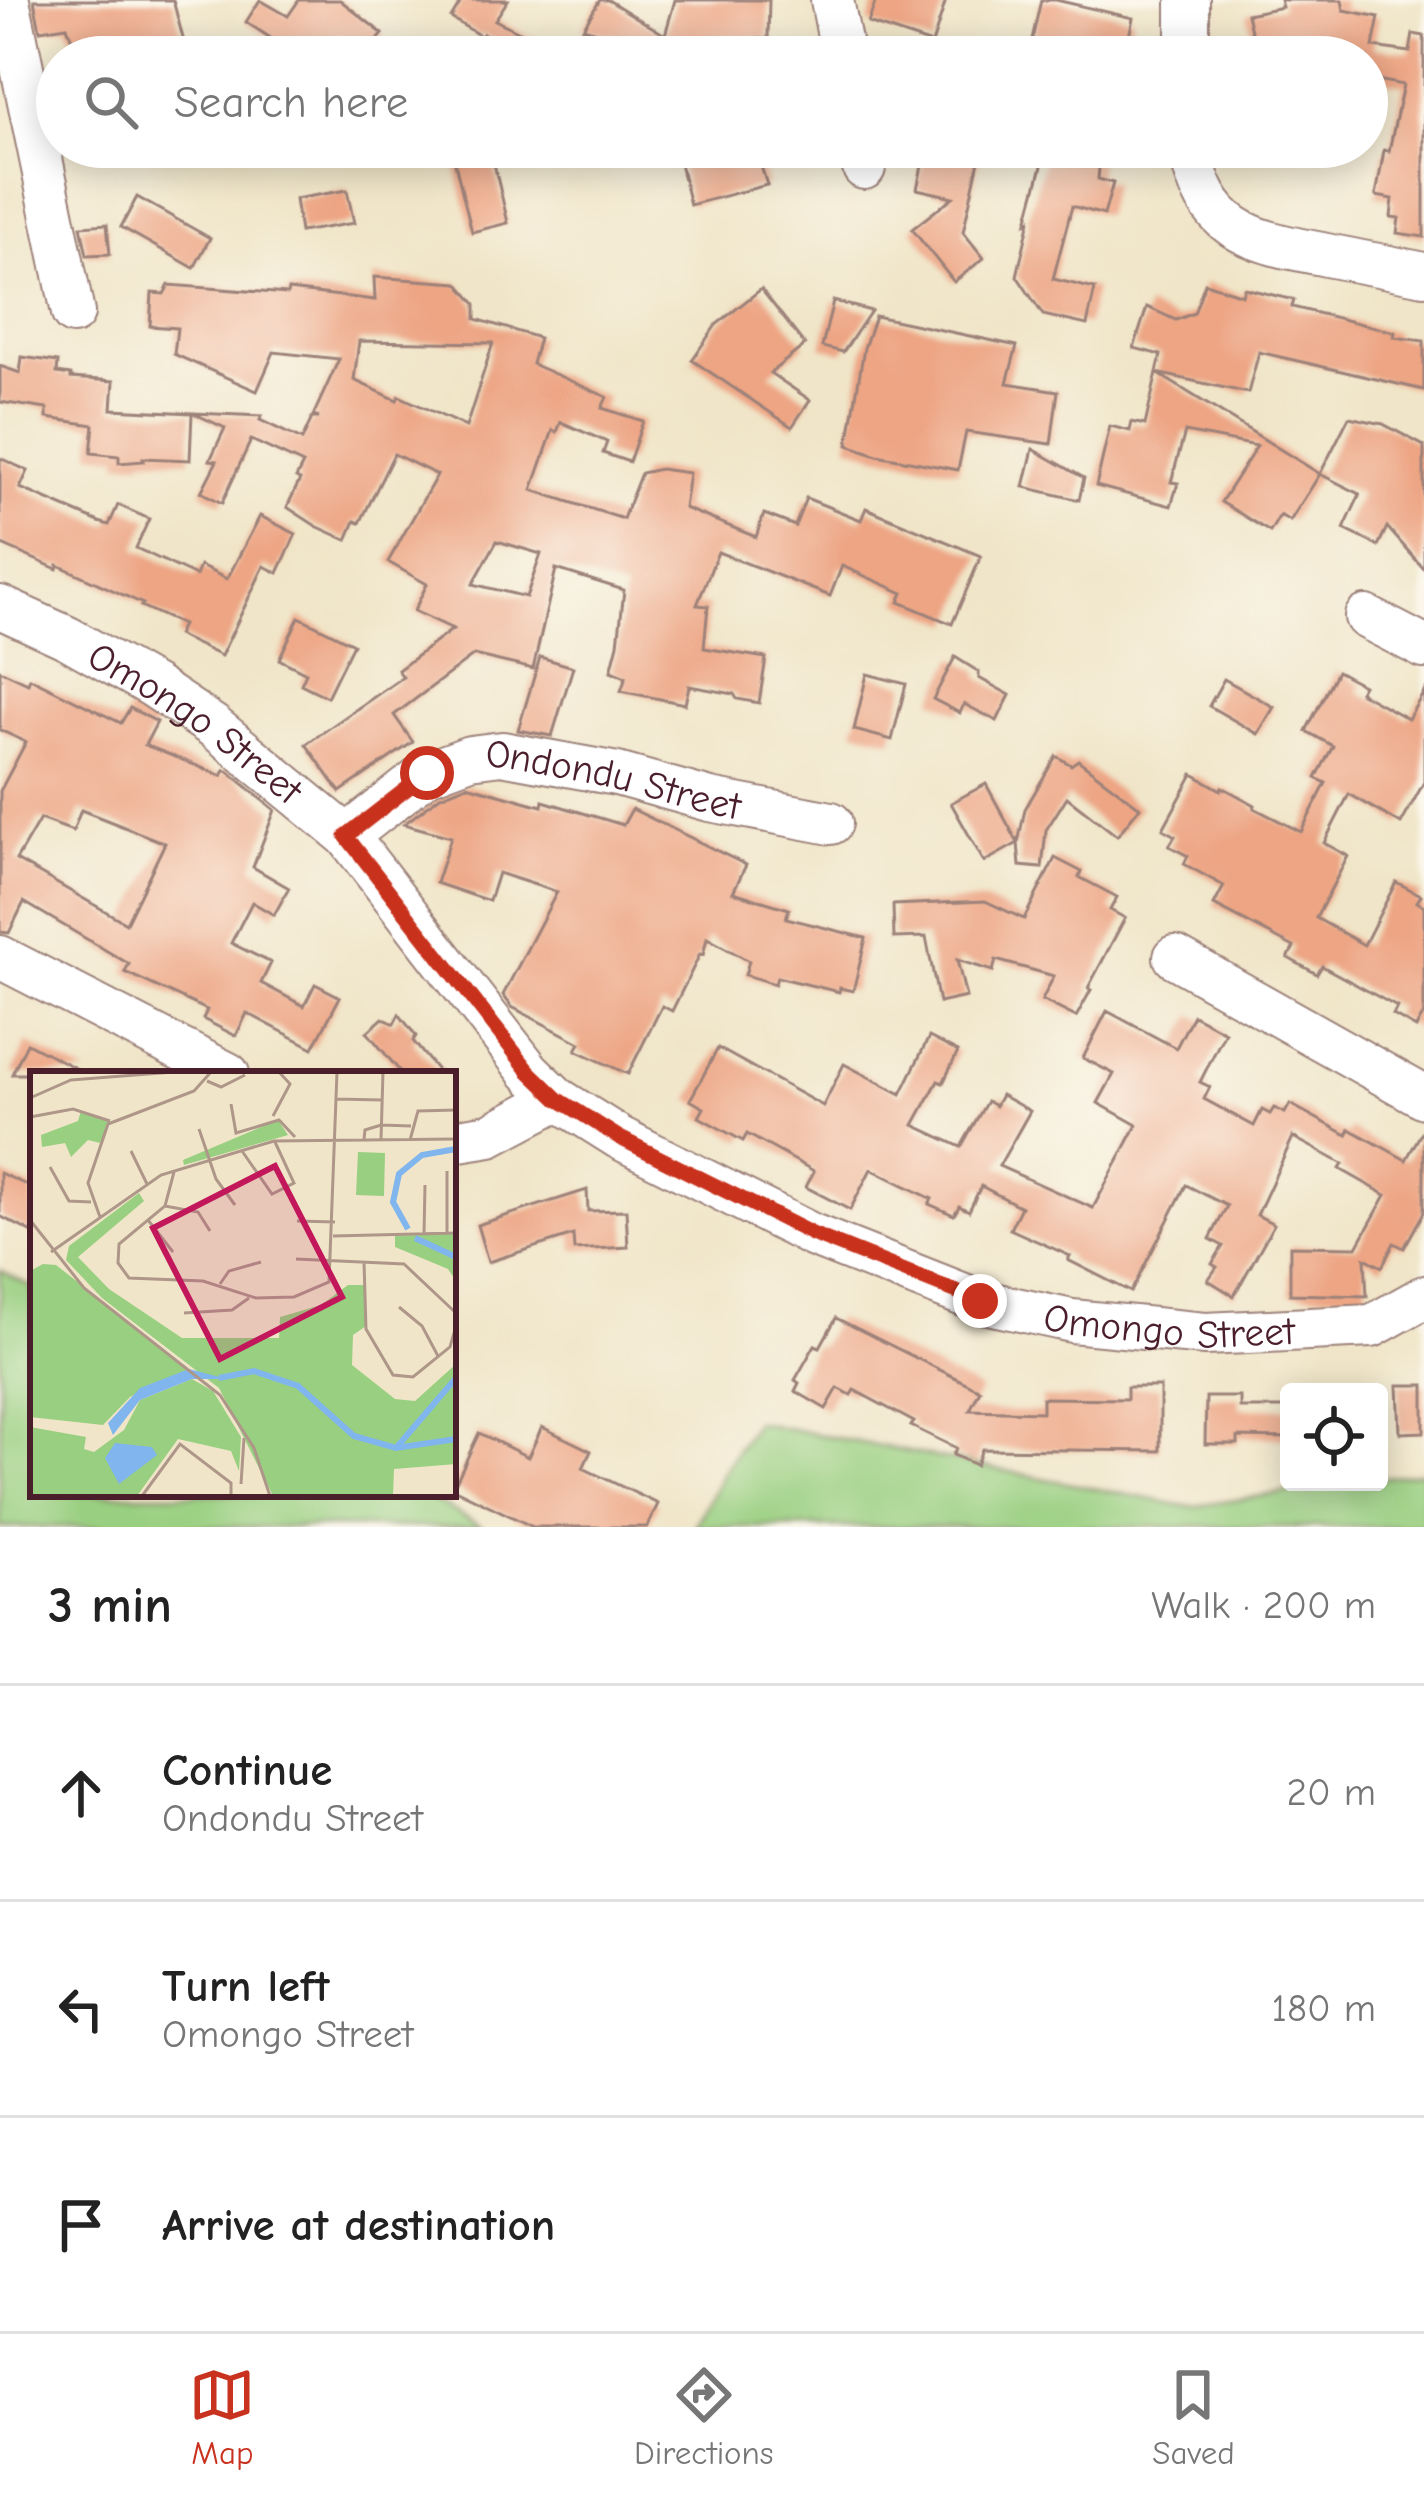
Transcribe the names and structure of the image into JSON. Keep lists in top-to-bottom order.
{
  "streets": {
    "street": ["Omongo Street", "Ondondu Street"]
  },
  "crossings": [
    ["Omongo Street", "Ondondu Street"]
  ],
  "page": {
    "search": "Search here",
    "heading": ["3 min", "Walk · 200 m"],
    "list": [
      ["Continue", "Ondondu Street", "20 m"],
      ["Turn left", "Omongo Street", "180 m"],
      "Arrive at destination"
    ],
    "nav": ["Map", "Directions", "Saved"]
  }
}
